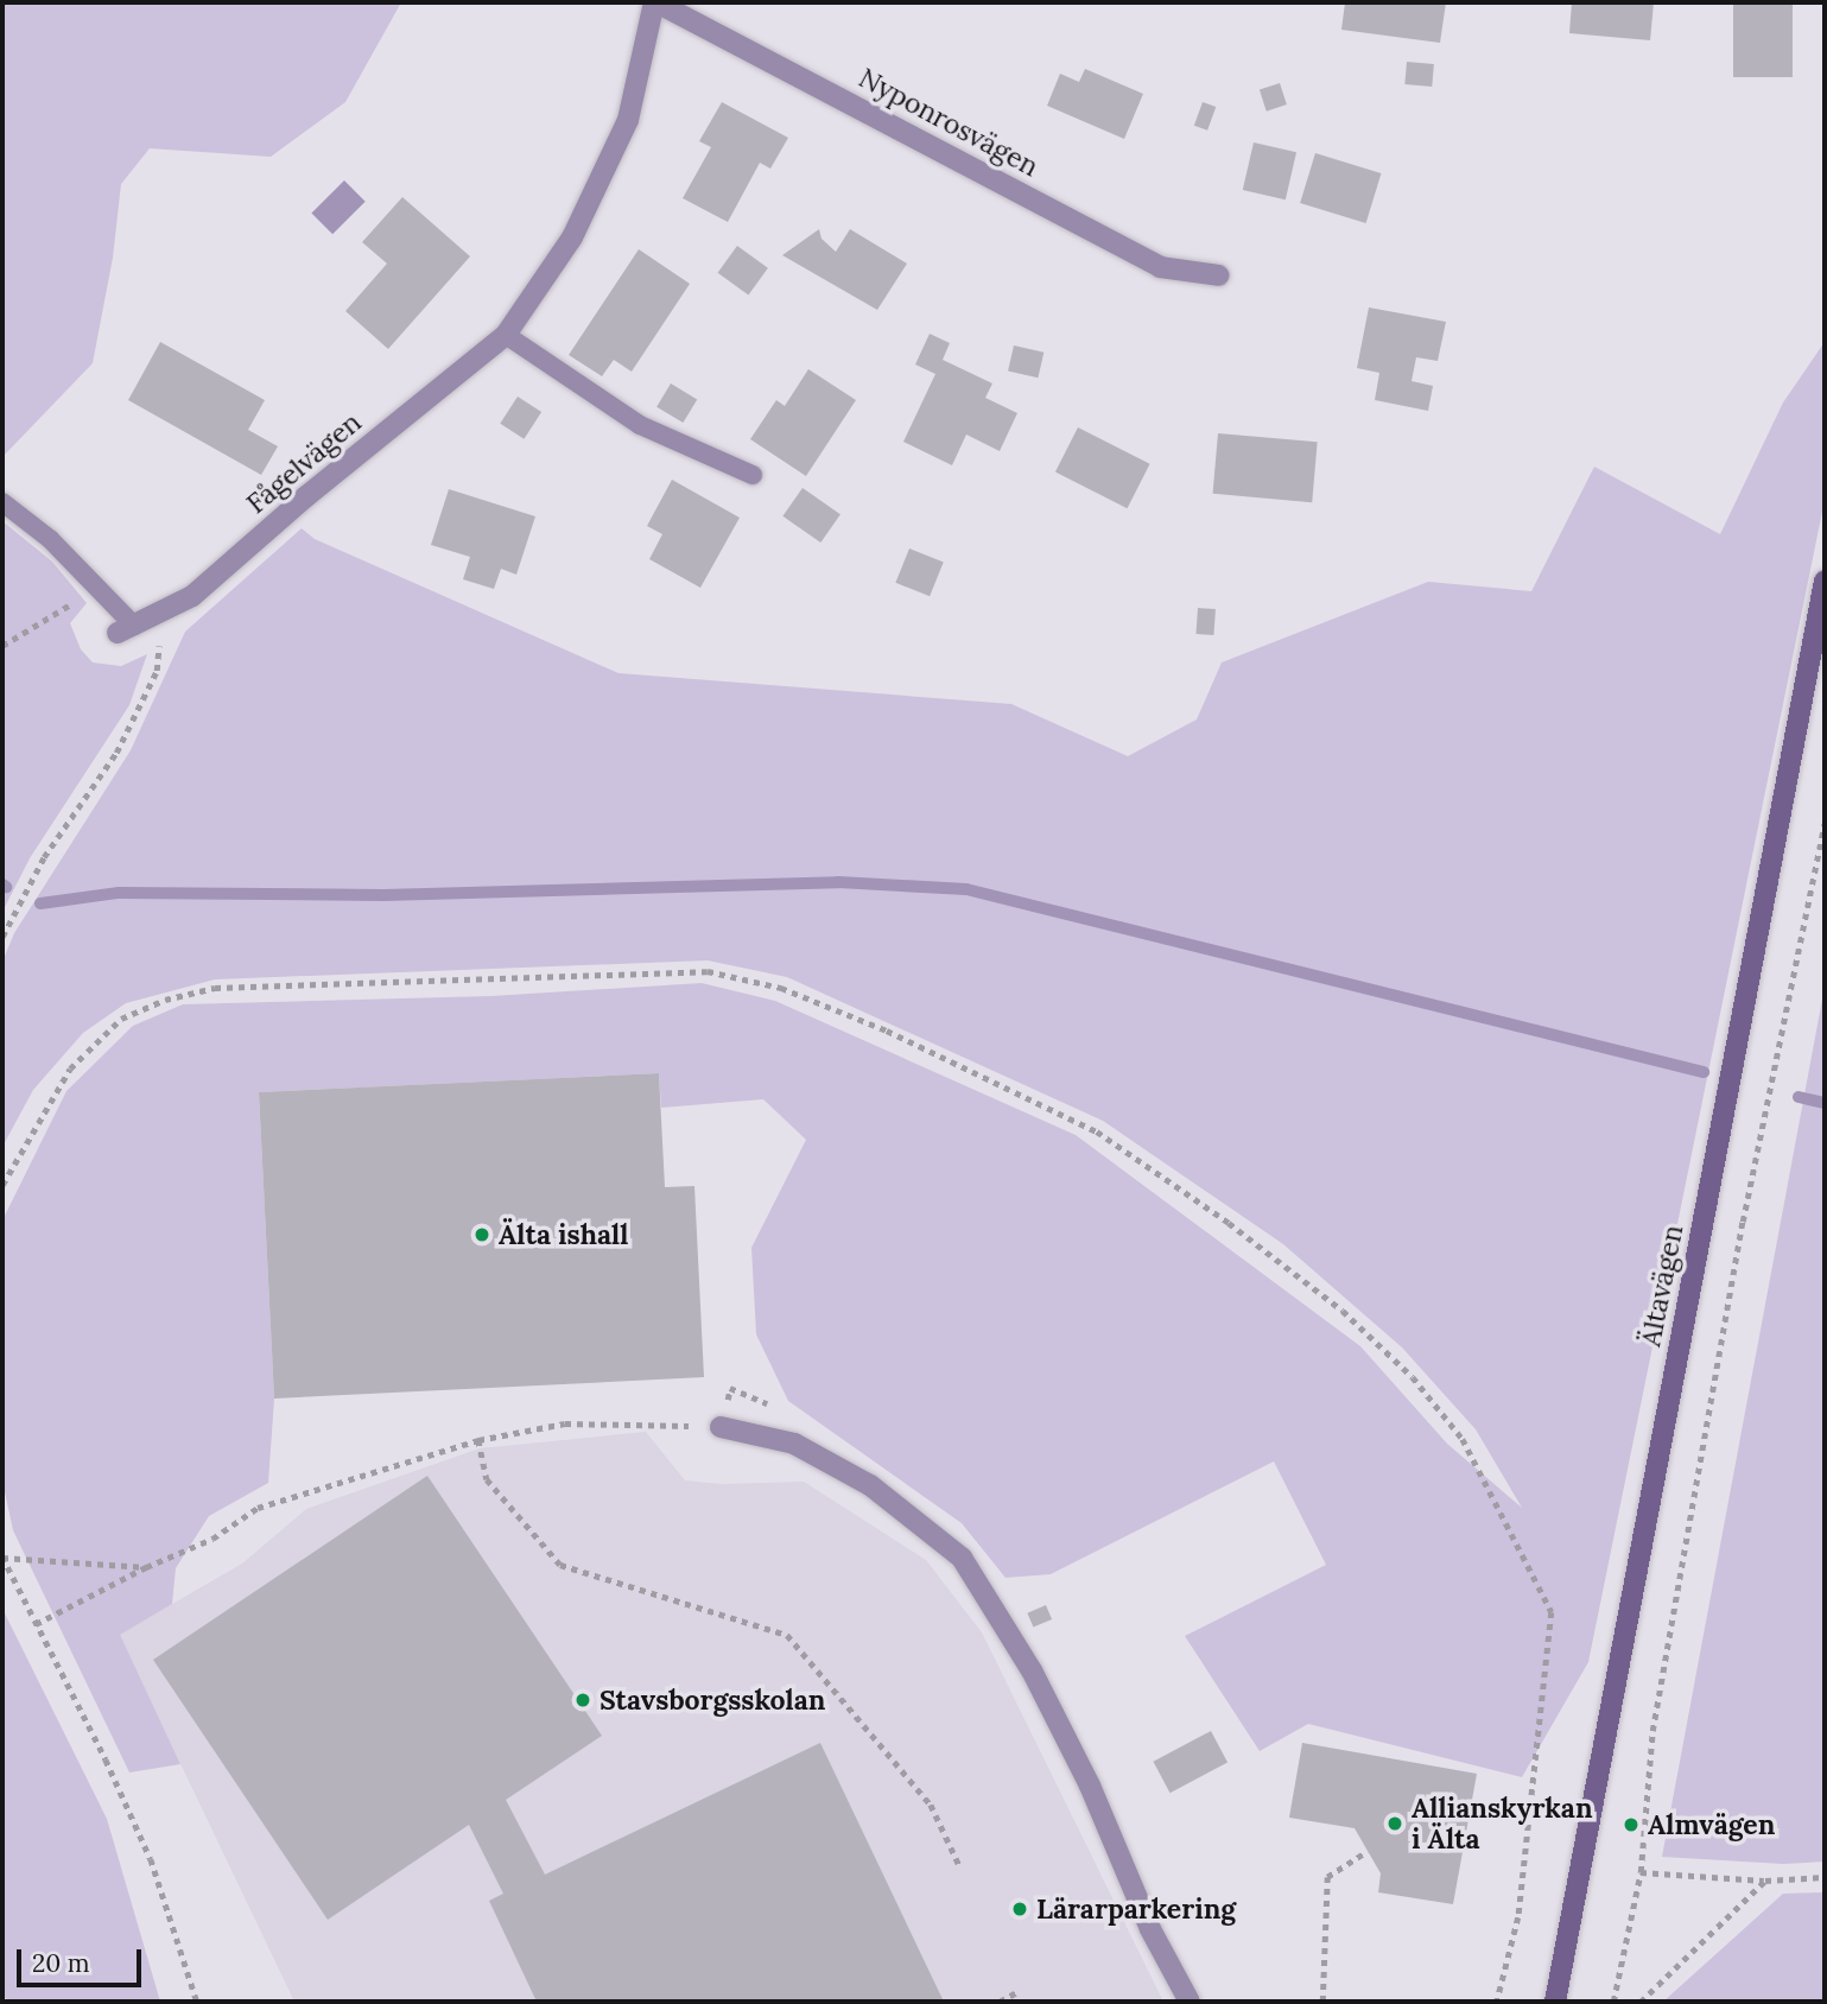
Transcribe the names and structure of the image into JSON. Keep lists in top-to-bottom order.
{
  "streets": {
    "main road": ["Ältavägen"],
    "street": ["Nyponrosvägen", "Fågelvägen"]
  },
  "crossings": [
    ["Nyponrosvägen", "Fågelvägen"]
  ],
  "places": [
    "Älta ishall",
    "Stavsborgsskolan",
    "Allianskyrkan i Älta",
    "Almvägen",
    "Lärarparkering"
  ],
  "scale_bar": "20 m"
}
